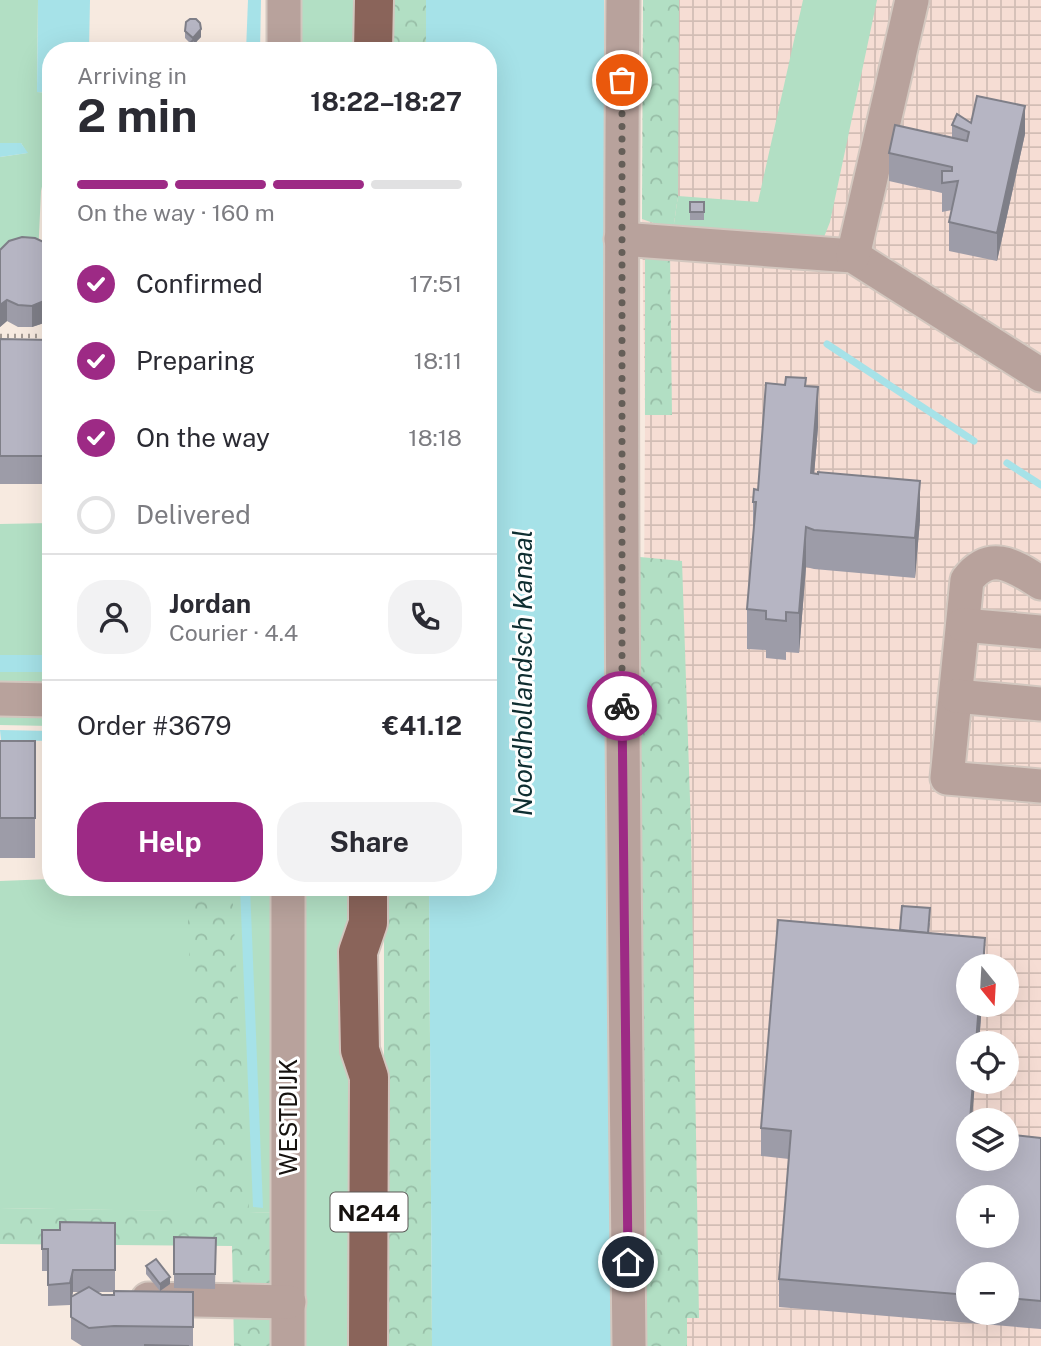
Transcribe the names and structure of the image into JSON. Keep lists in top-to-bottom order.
{
  "streets": {
    "main road": ["N244"],
    "street": ["WESTDIJK"]
  },
  "water": ["Noordhollandsch Kanaal"],
  "north": "bottom",
  "page": {
    "heading": ["2 min", "Arriving in", "18:22–18:27"],
    "panel": [
      "Jordan",
      "Courier · 4.4",
      "Order #3679",
      "€41.12"
    ],
    "bar": "On the way · 160 m",
    "list": [
      ["Confirmed", "17:51"],
      ["Preparing", "18:11"],
      ["On the way", "18:18"],
      "Delivered"
    ],
    "buttons": ["Help", "Share"],
    "map_buttons": ["+", "−"]
  }
}
